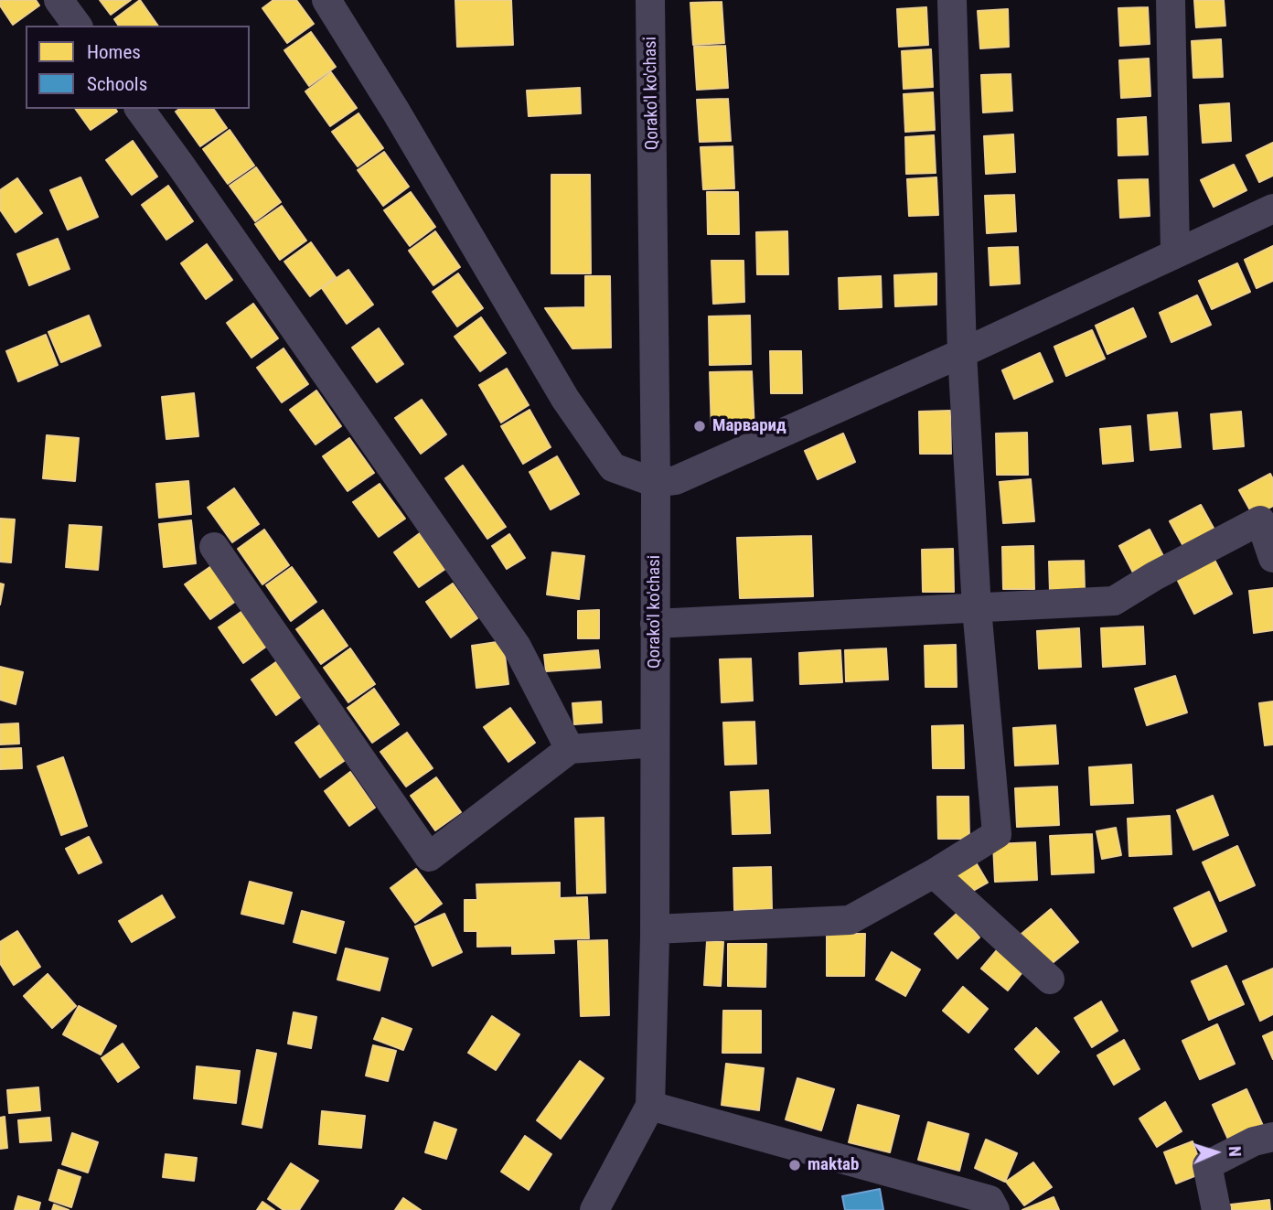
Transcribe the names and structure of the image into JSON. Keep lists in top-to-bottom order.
{
  "streets": {
    "street": ["Qorako'l ko'chasi"]
  },
  "places": ["Марварид", "maktab"],
  "legend": ["Homes", "Schools"],
  "north": "right"
}
